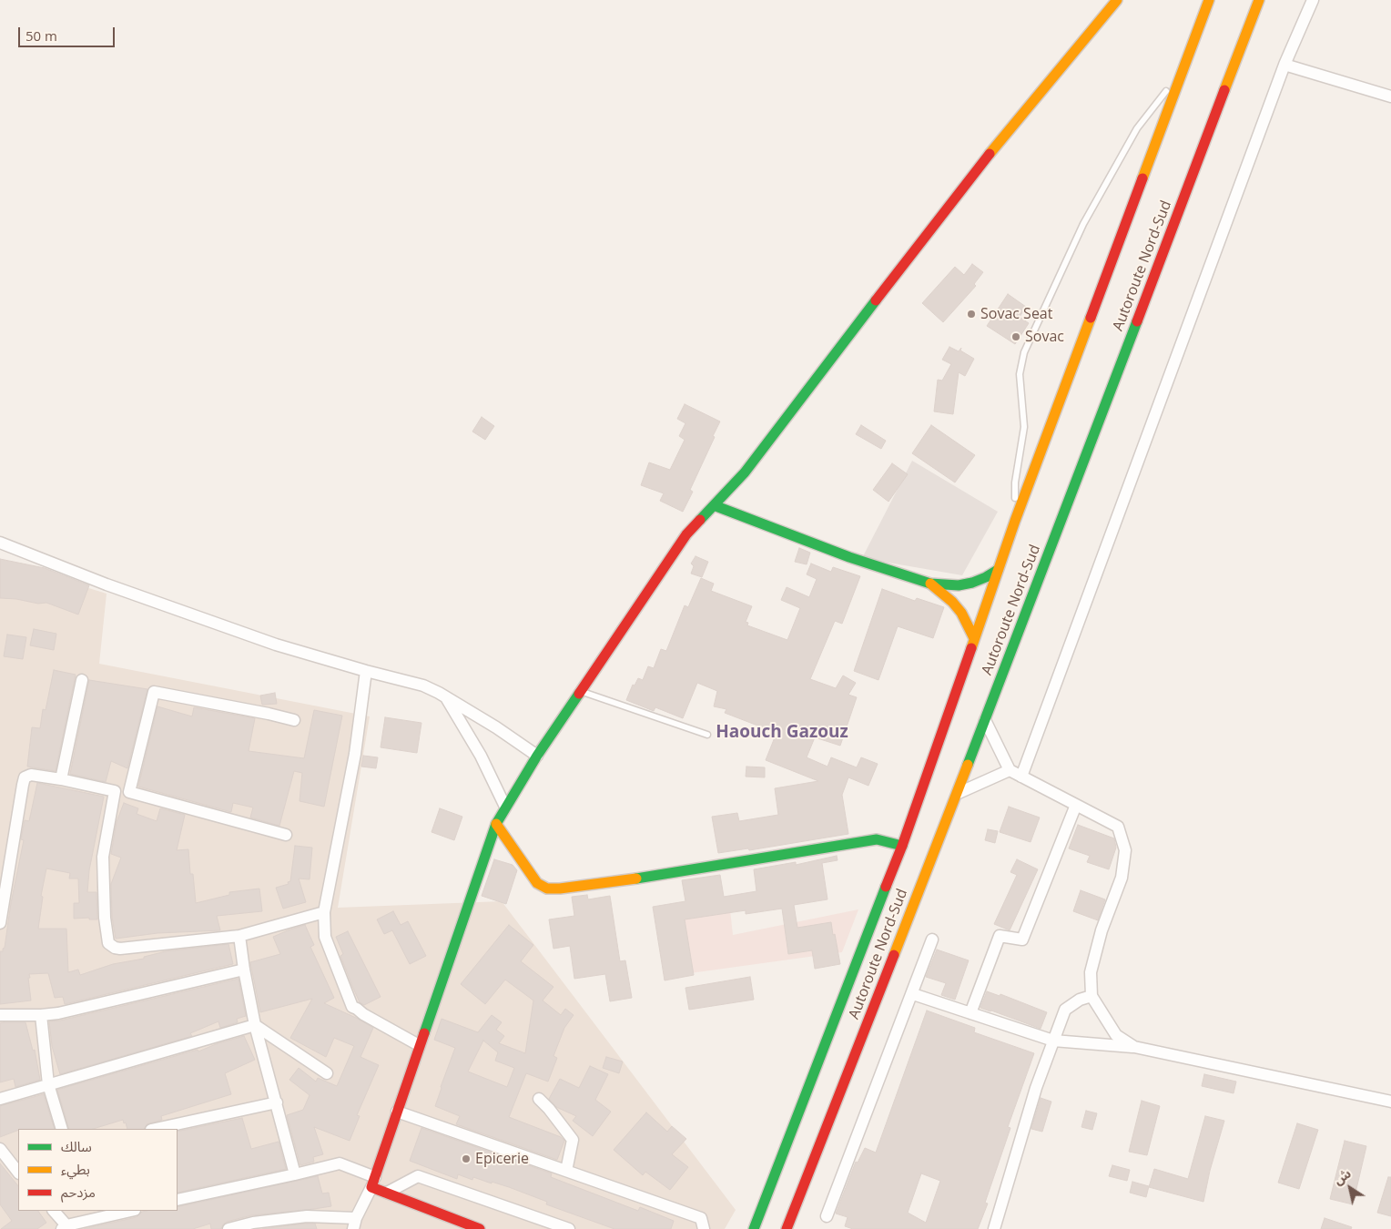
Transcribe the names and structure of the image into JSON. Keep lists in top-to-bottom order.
{
  "streets": {
    "main road": ["Autoroute Nord-Sud"]
  },
  "districts": ["Haouch Gazouz"],
  "places": ["Sovac Seat", "Sovac", "Epicerie"],
  "legend": ["سالك", "بطيء", "مزدحم"],
  "scale_bar": "50 m",
  "north": "top left"
}
